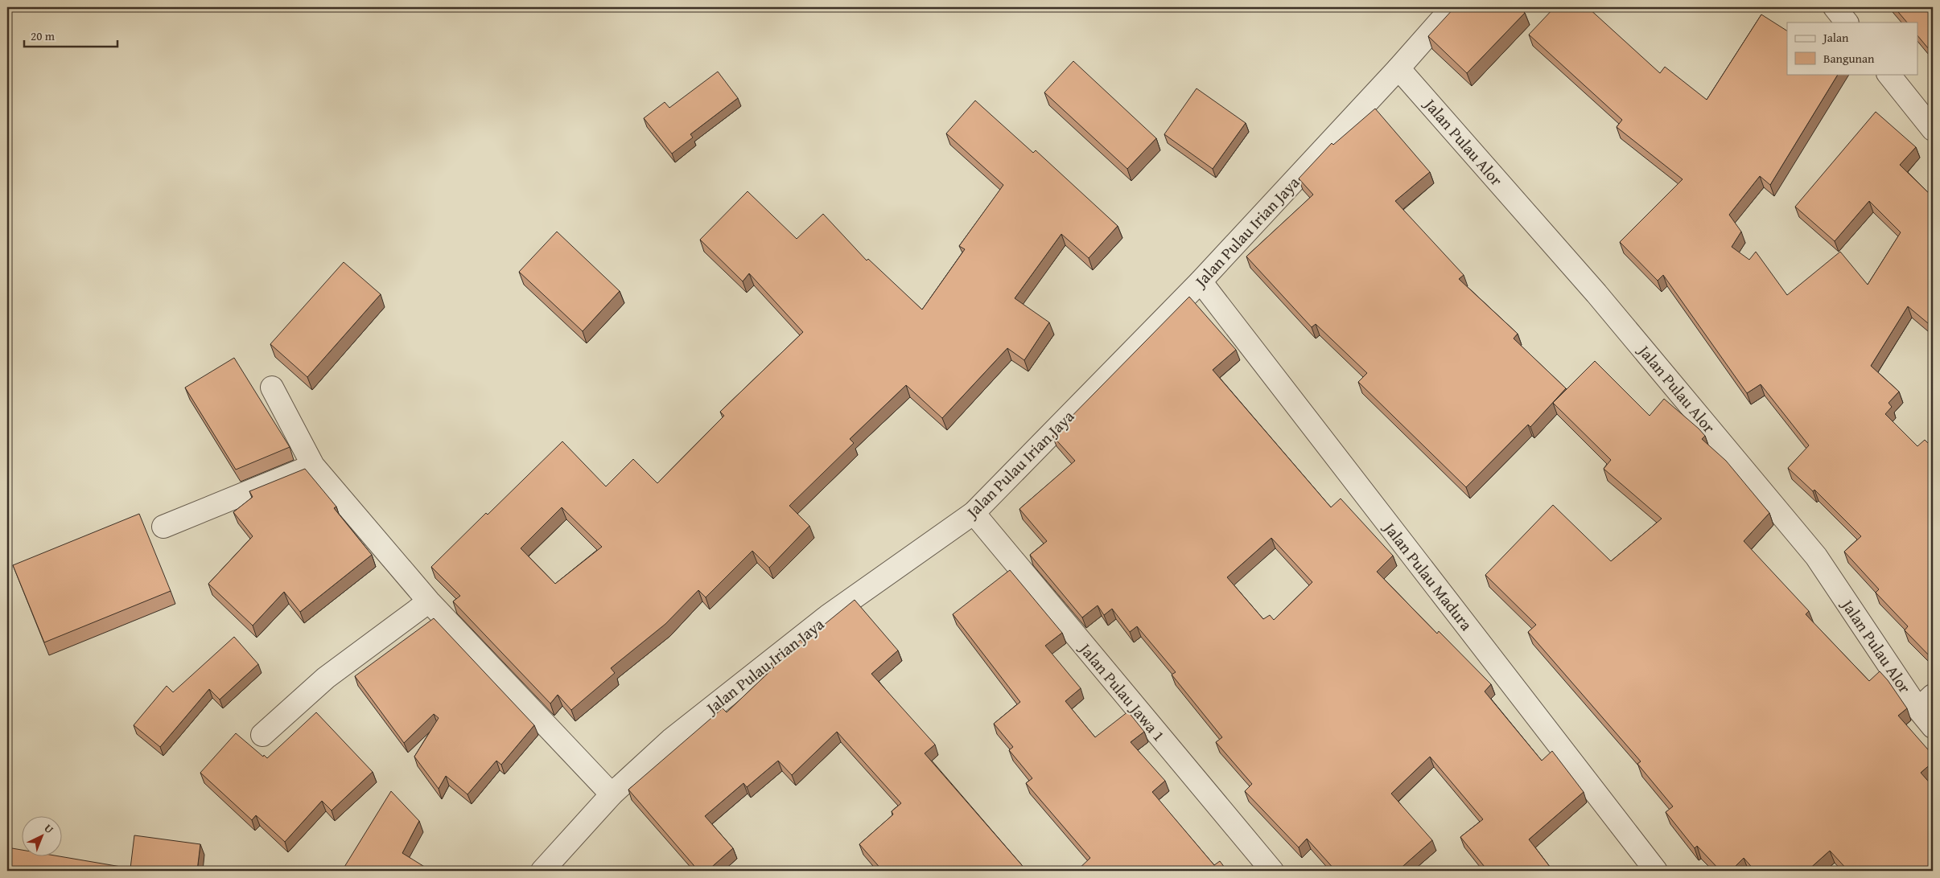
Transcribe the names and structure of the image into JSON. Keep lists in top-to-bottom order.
{
  "streets": {
    "street": [
      "Jalan Pulau Alor",
      "Jalan Pulau Irian Jaya",
      "Jalan Pulau Madura",
      "Jalan Pulau Jawa 1"
    ]
  },
  "crossings": [
    ["Jalan Pulau Alor", "Jalan Pulau Irian Jaya"],
    ["Jalan Pulau Irian Jaya", "Jalan Pulau Madura"],
    ["Jalan Pulau Irian Jaya", "Jalan Pulau Jawa 1"]
  ],
  "legend": ["Jalan", "Bangunan"],
  "scale_bar": "20 m",
  "north": "top right"
}
